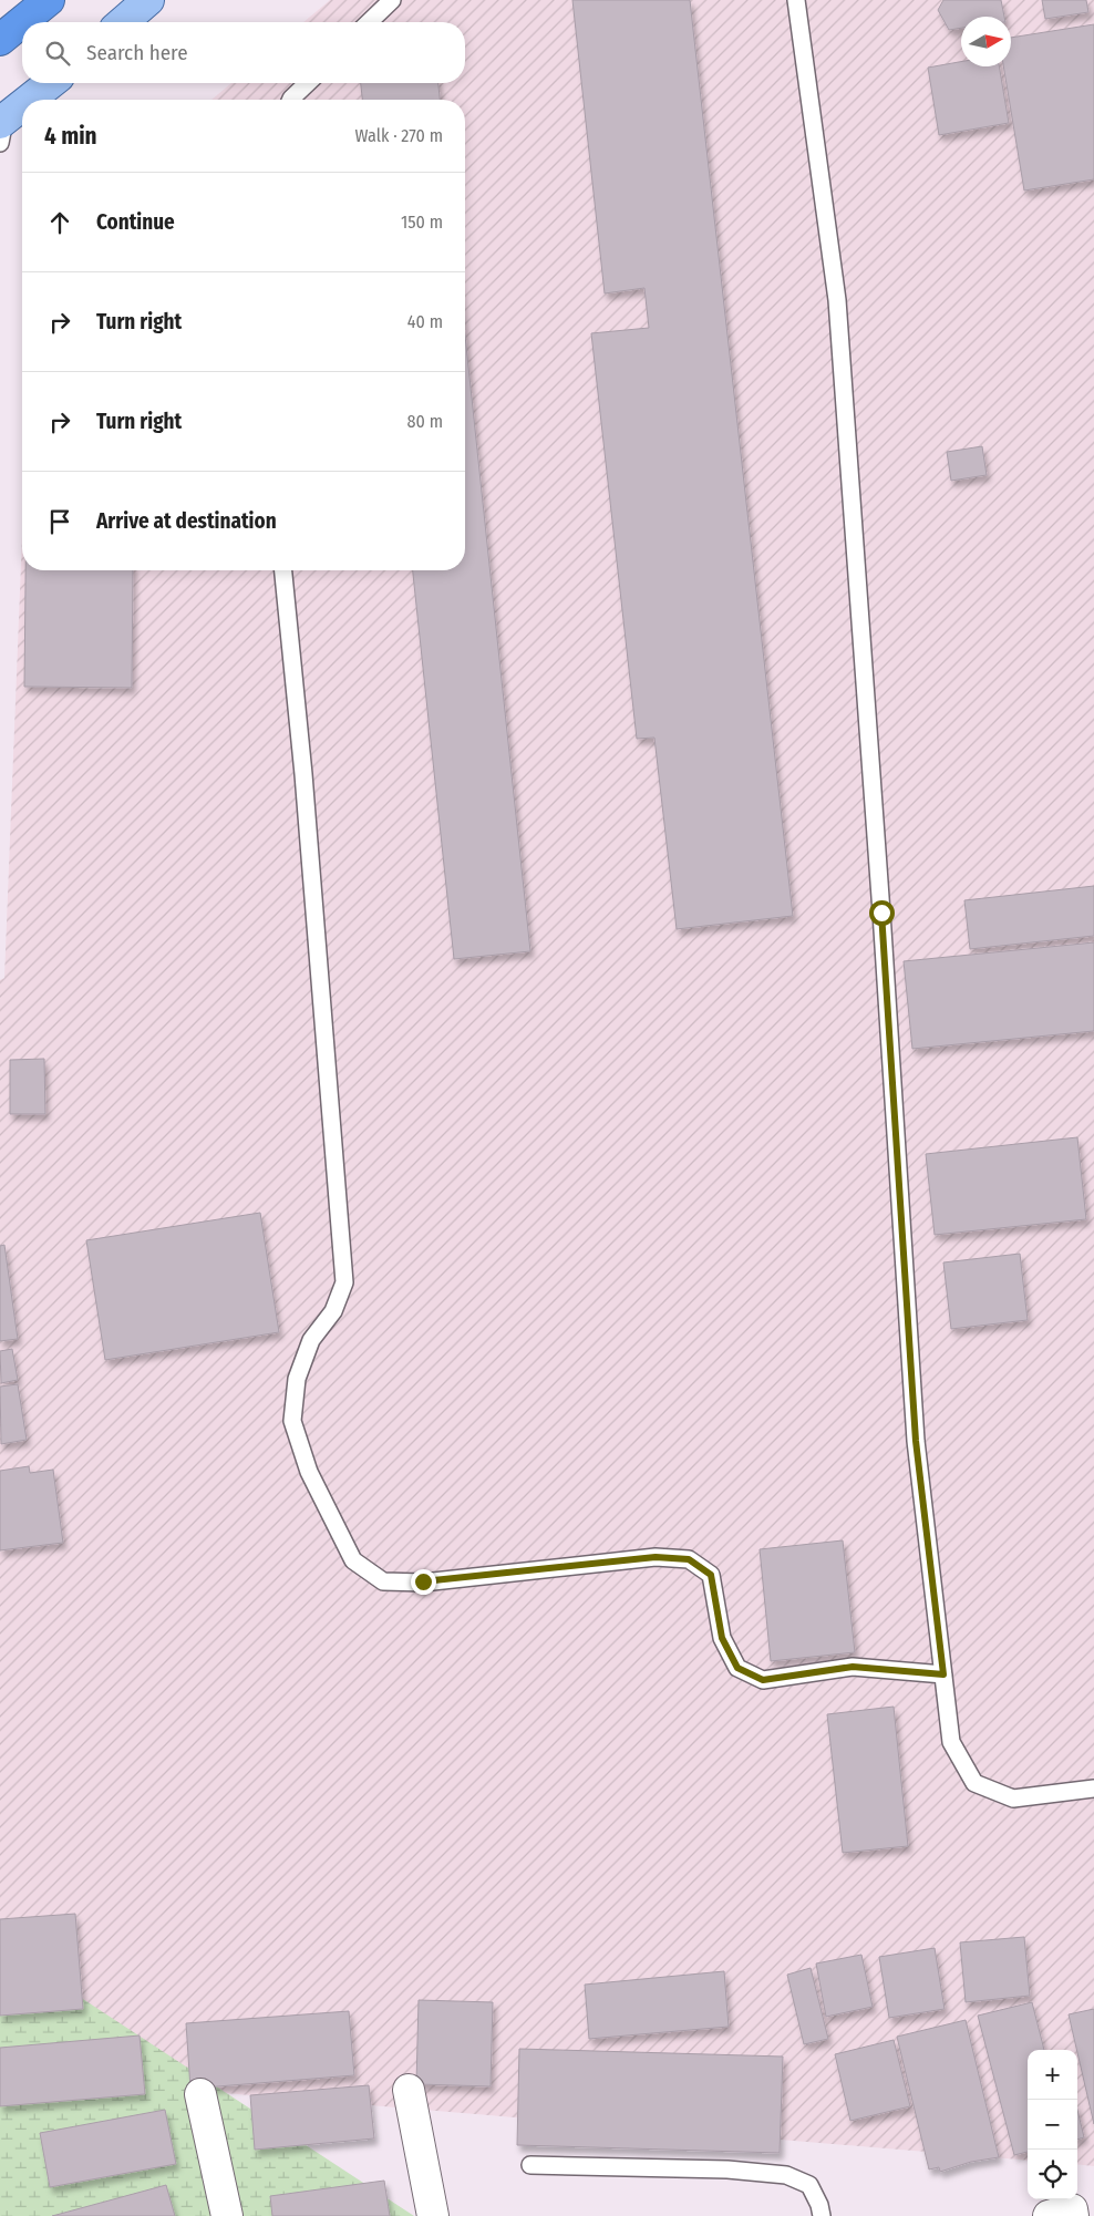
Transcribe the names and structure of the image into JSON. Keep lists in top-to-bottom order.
{
  "north": "right",
  "page": {
    "search": "Search here",
    "heading": ["4 min", "Walk · 270 m"],
    "list": [
      ["Continue", "150 m"],
      ["Turn right", "40 m"],
      ["Turn right", "80 m"],
      "Arrive at destination"
    ],
    "map_buttons": ["+", "−"]
  }
}
